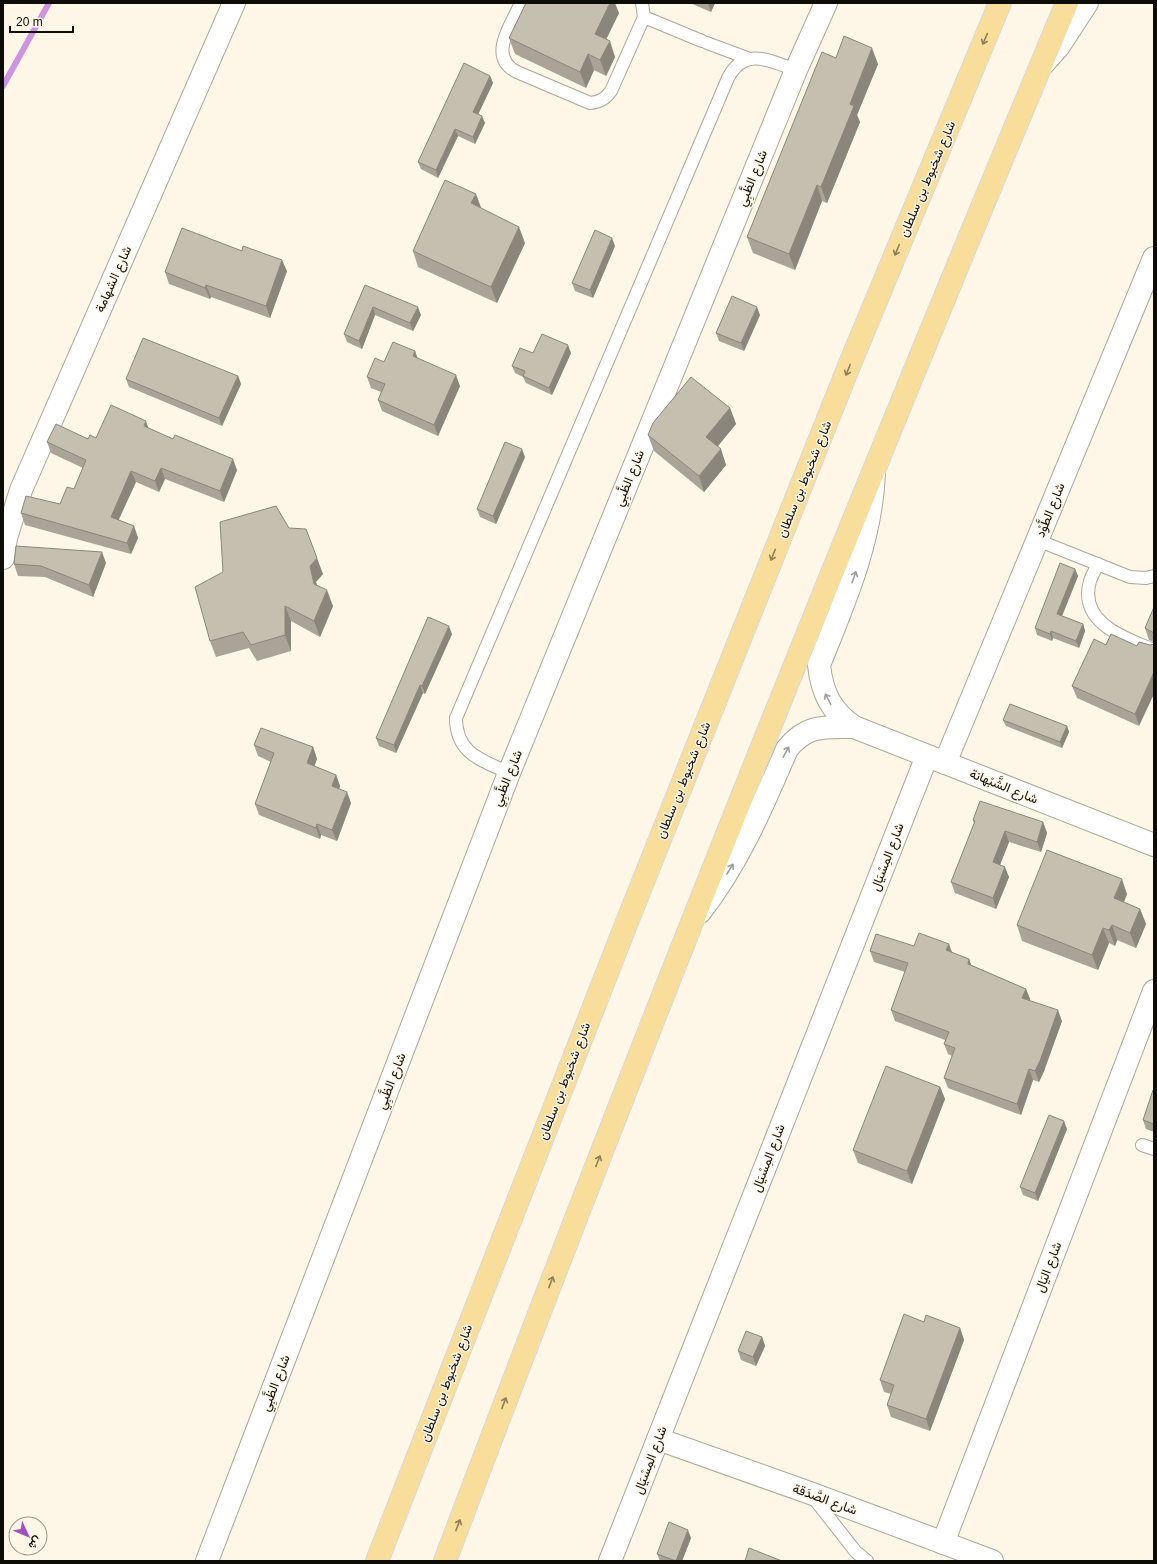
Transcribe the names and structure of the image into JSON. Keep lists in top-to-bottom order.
{
  "streets": {
    "main road": ["شارع شخبوط بن سلطان"],
    "street": [
      "شارع الظَّبِي",
      "شارع الشهامة",
      "شارع الطَّوْد",
      "شارع الشَّبْهانة",
      "شارع المِسْيَال",
      "شارع اليَال",
      "شارع الصَّدَقة"
    ]
  },
  "crossings": [
    ["شارع الطَّوْد", "شارع الشَّبْهانة"],
    ["شارع الطَّوْد", "شارع المِسْيَال"],
    ["شارع الشَّبْهانة", "شارع المِسْيَال"],
    ["شارع المِسْيَال", "شارع الصَّدَقة"],
    ["شارع اليَال", "شارع الصَّدَقة"]
  ],
  "one_way": ["شارع الشَّبْهانة"],
  "scale_bar": "20 m",
  "north": "bottom right"
}
